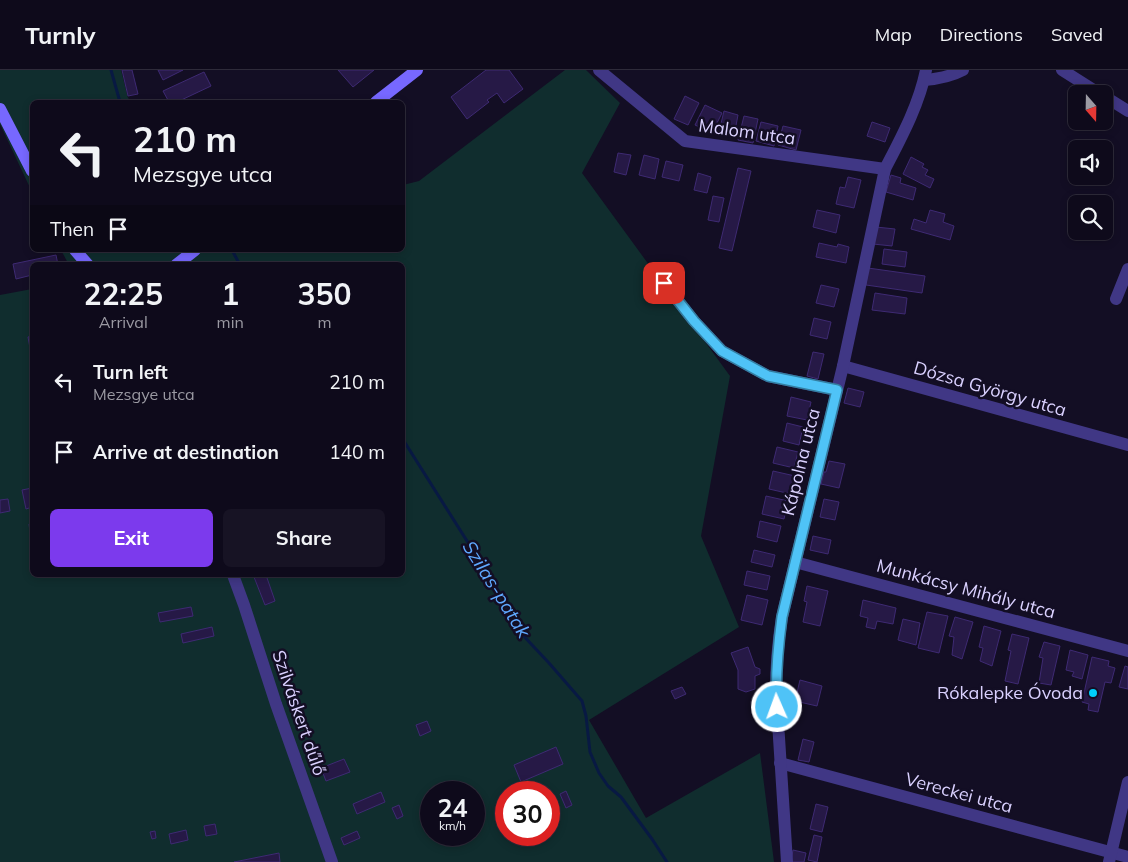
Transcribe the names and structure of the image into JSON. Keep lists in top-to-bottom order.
{
  "streets": {
    "street": [
      "Malom utca",
      "Dózsa György utca",
      "Kápolna utca",
      "Munkácsy Mihály utca",
      "Szilváskert dűlő",
      "Vereckei utca"
    ]
  },
  "crossings": [
    ["Malom utca", "Kápolna utca"],
    ["Dózsa György utca", "Kápolna utca"],
    ["Kápolna utca", "Munkácsy Mihály utca"],
    ["Kápolna utca", "Vereckei utca"]
  ],
  "water": ["Szilas-patak"],
  "places": ["Rókalepke Óvoda"],
  "north": "bottom",
  "page": {
    "header": "Turnly",
    "nav": ["Map", "Directions", "Saved"],
    "turn": ["210 m", "Mezsgye utca"],
    "then": "Then",
    "eta": [
      "22:25",
      "Arrival",
      "1",
      "min",
      "350",
      "m"
    ],
    "list": [
      {
        "name": "Turn left",
        "note": "Mezsgye utca",
        "value": "210 m"
      },
      {
        "name": "Arrive at destination",
        "value": "140 m"
      }
    ],
    "buttons": ["Exit", "Share"],
    "speed": "24 km/h",
    "limit": "30"
  }
}
